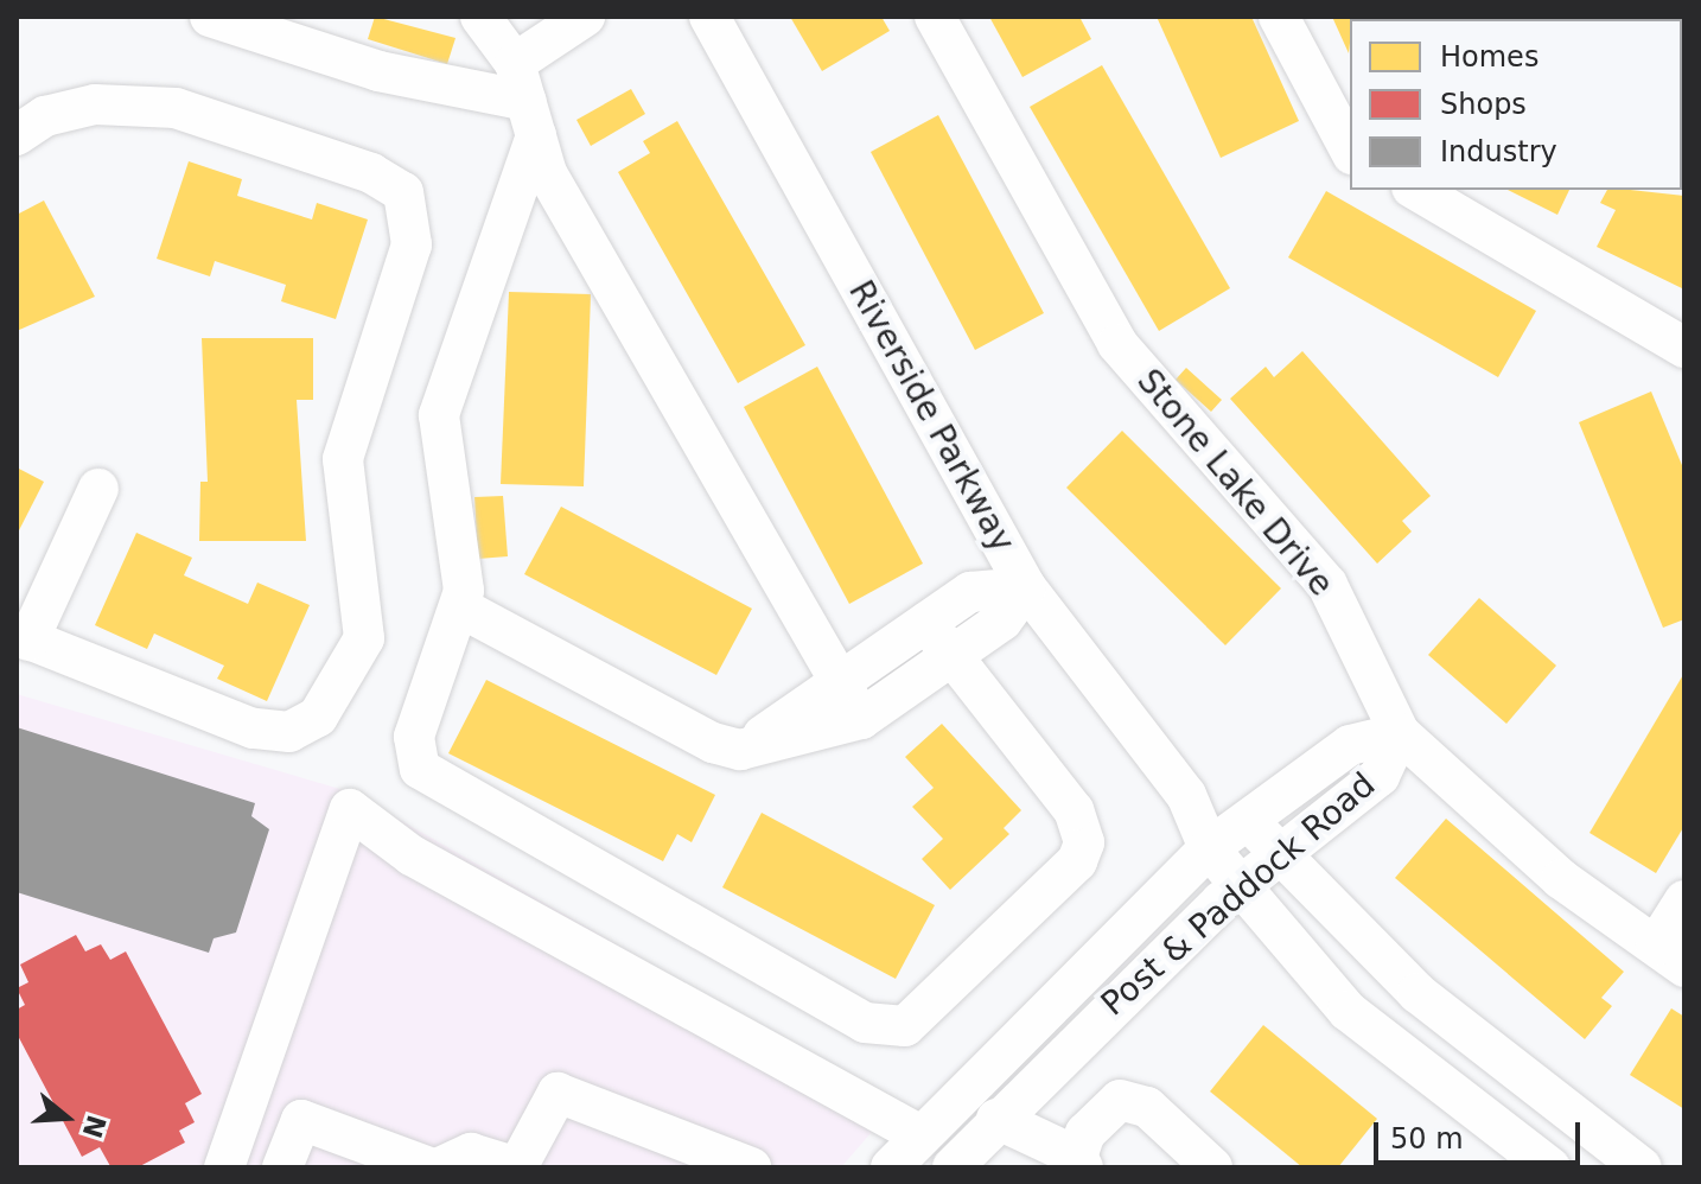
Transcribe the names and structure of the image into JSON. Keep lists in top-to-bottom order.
{
  "streets": {
    "street": ["Riverside Parkway", "Stone Lake Drive", "Post & Paddock Road"]
  },
  "crossings": [
    ["Riverside Parkway", "Post & Paddock Road"],
    ["Stone Lake Drive", "Post & Paddock Road"]
  ],
  "legend": ["Homes", "Shops", "Industry"],
  "scale_bar": "50 m",
  "north": "right"
}
